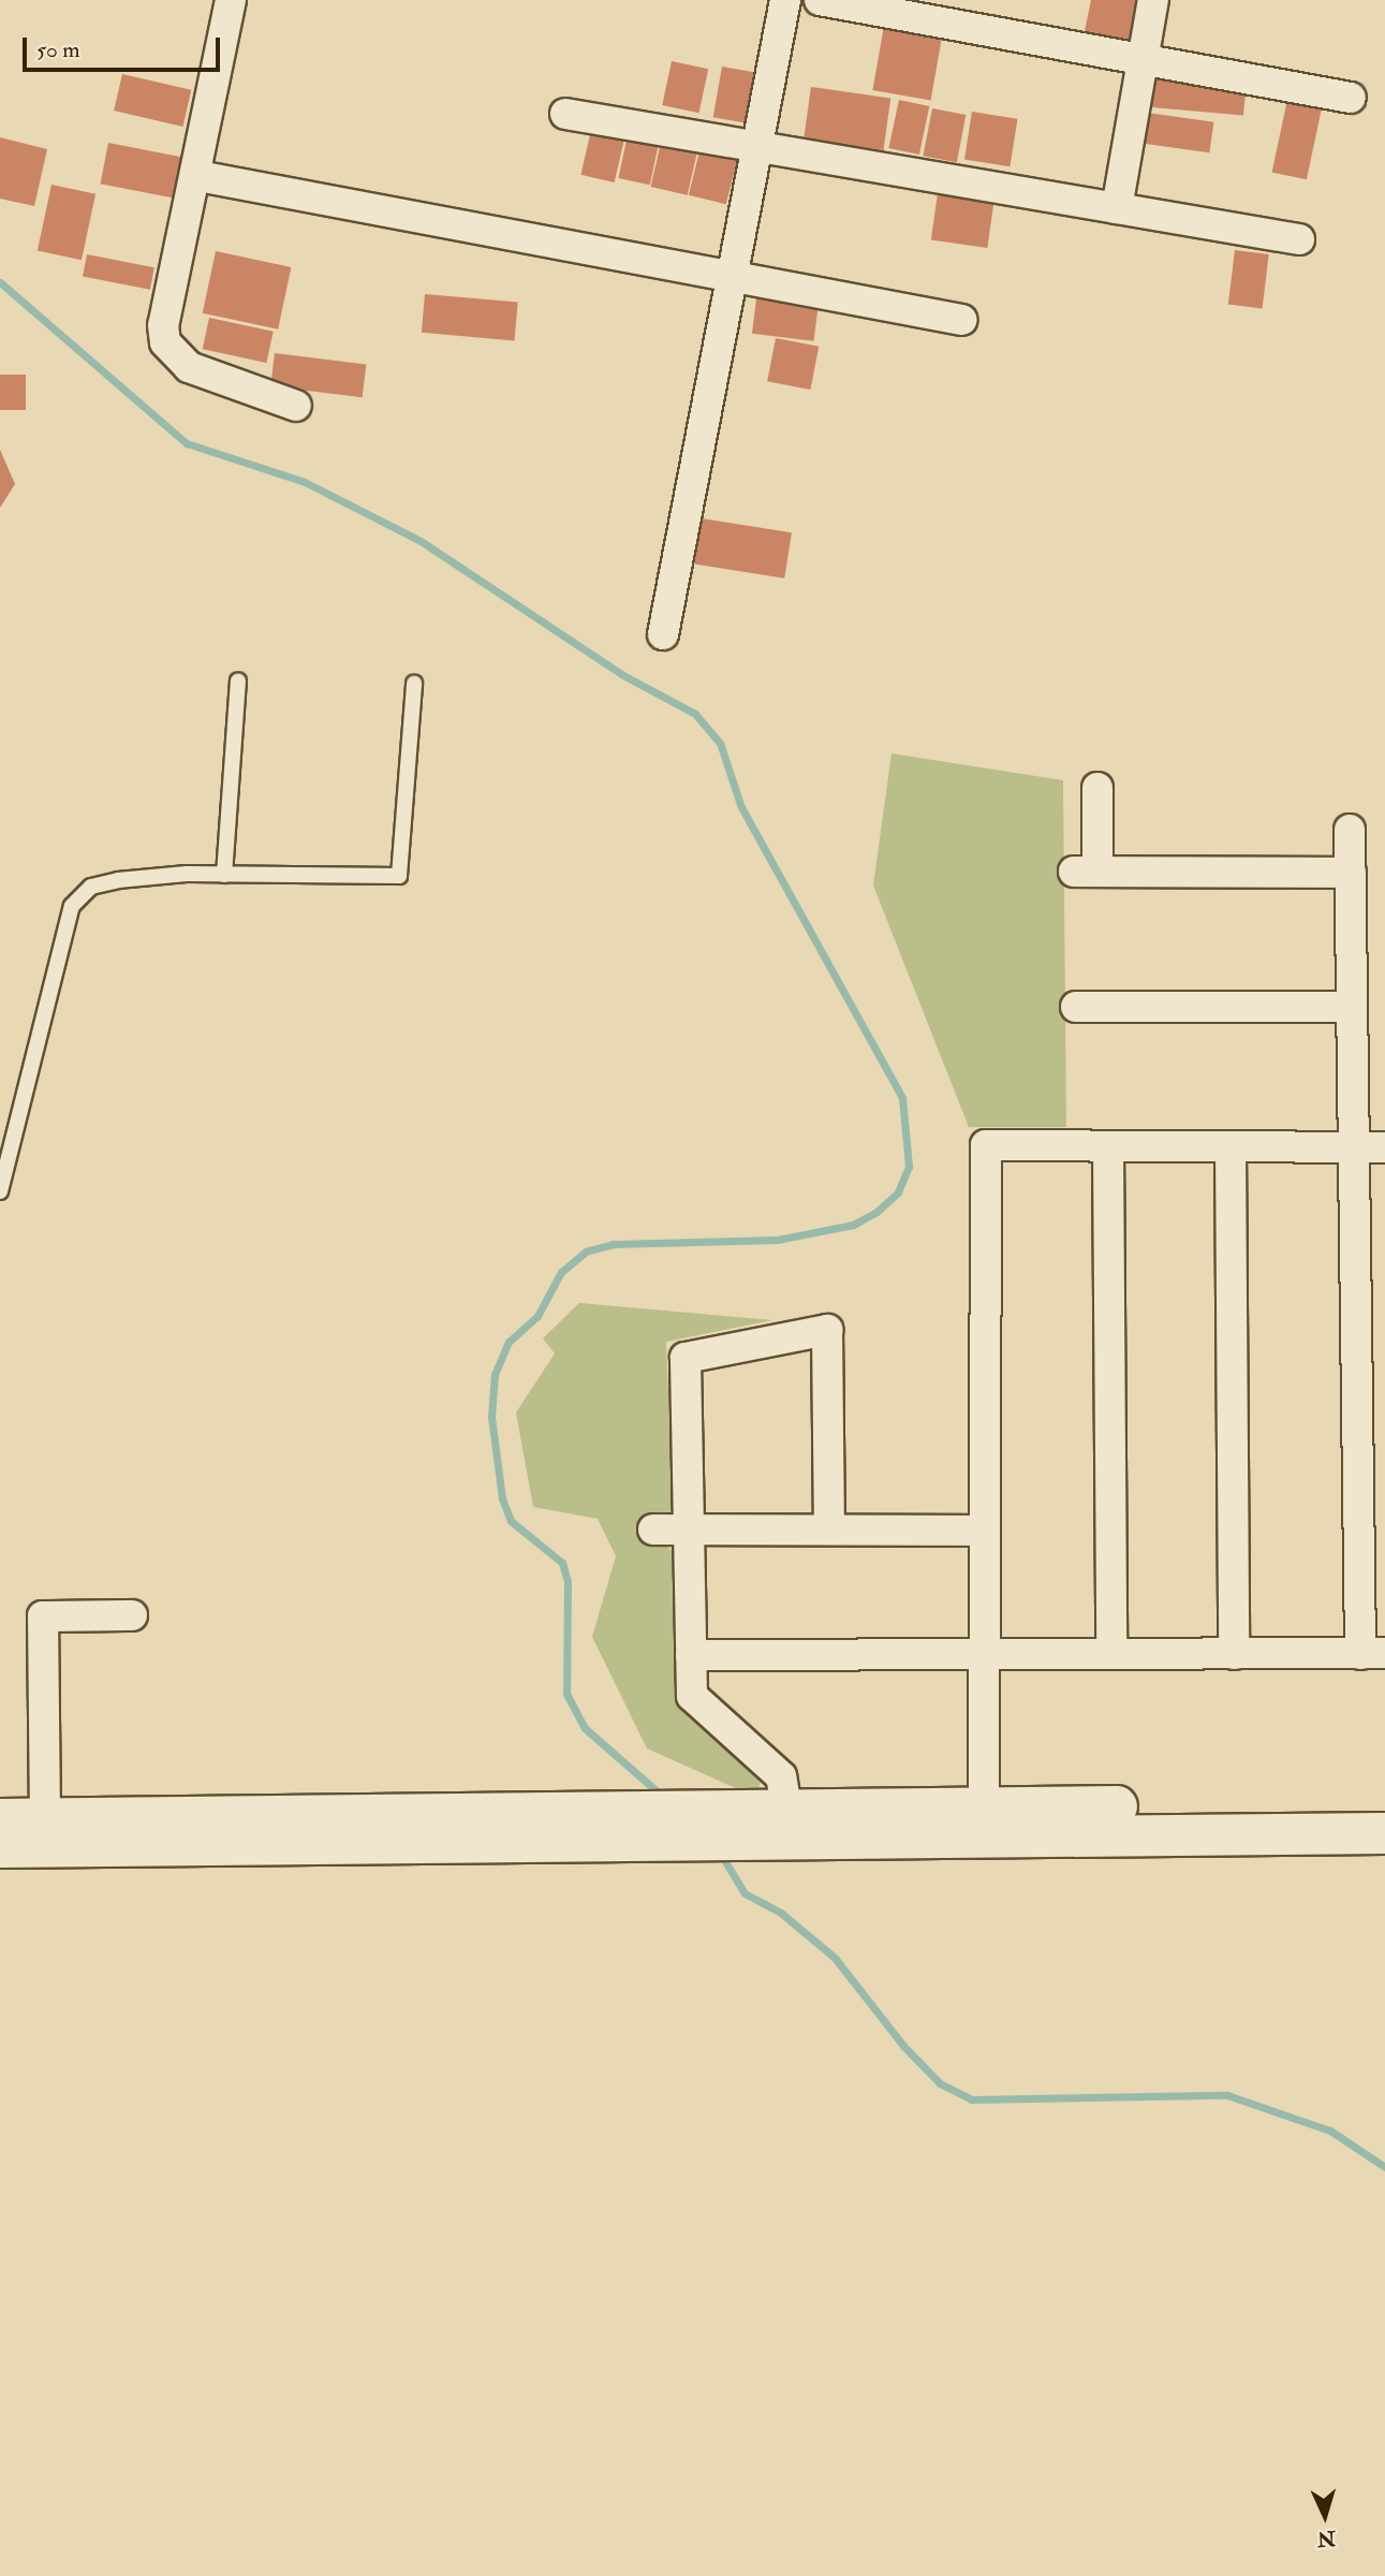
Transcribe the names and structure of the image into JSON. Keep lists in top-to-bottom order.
{
  "scale_bar": "50 m",
  "north": "bottom"
}
